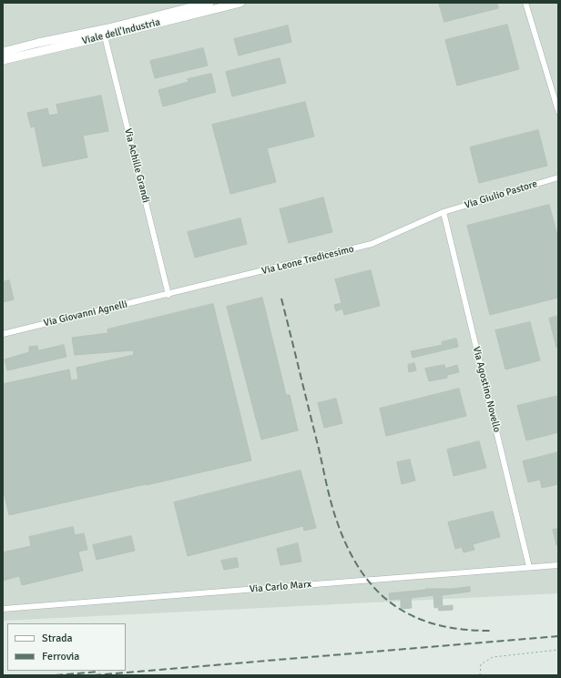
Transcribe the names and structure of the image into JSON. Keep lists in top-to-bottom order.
{
  "streets": {
    "main road": ["Viale dell'Industria"],
    "street": [
      "Via Achille Grandi",
      "Via Giulio Pastore",
      "Via Leone Tredicesimo",
      "Via Giovanni Agnelli",
      "Via Agostino Novello",
      "Via Carlo Marx"
    ]
  },
  "crossings": [
    ["Viale dell'Industria", "Via Achille Grandi"],
    ["Via Achille Grandi", "Via Leone Tredicesimo"],
    ["Via Achille Grandi", "Via Giovanni Agnelli"],
    ["Via Giulio Pastore", "Via Leone Tredicesimo"],
    ["Via Giulio Pastore", "Via Agostino Novello"],
    ["Via Leone Tredicesimo", "Via Giovanni Agnelli"],
    ["Via Leone Tredicesimo", "Via Agostino Novello"],
    ["Via Agostino Novello", "Via Carlo Marx"]
  ],
  "legend": ["Strada", "Ferrovia"]
}
